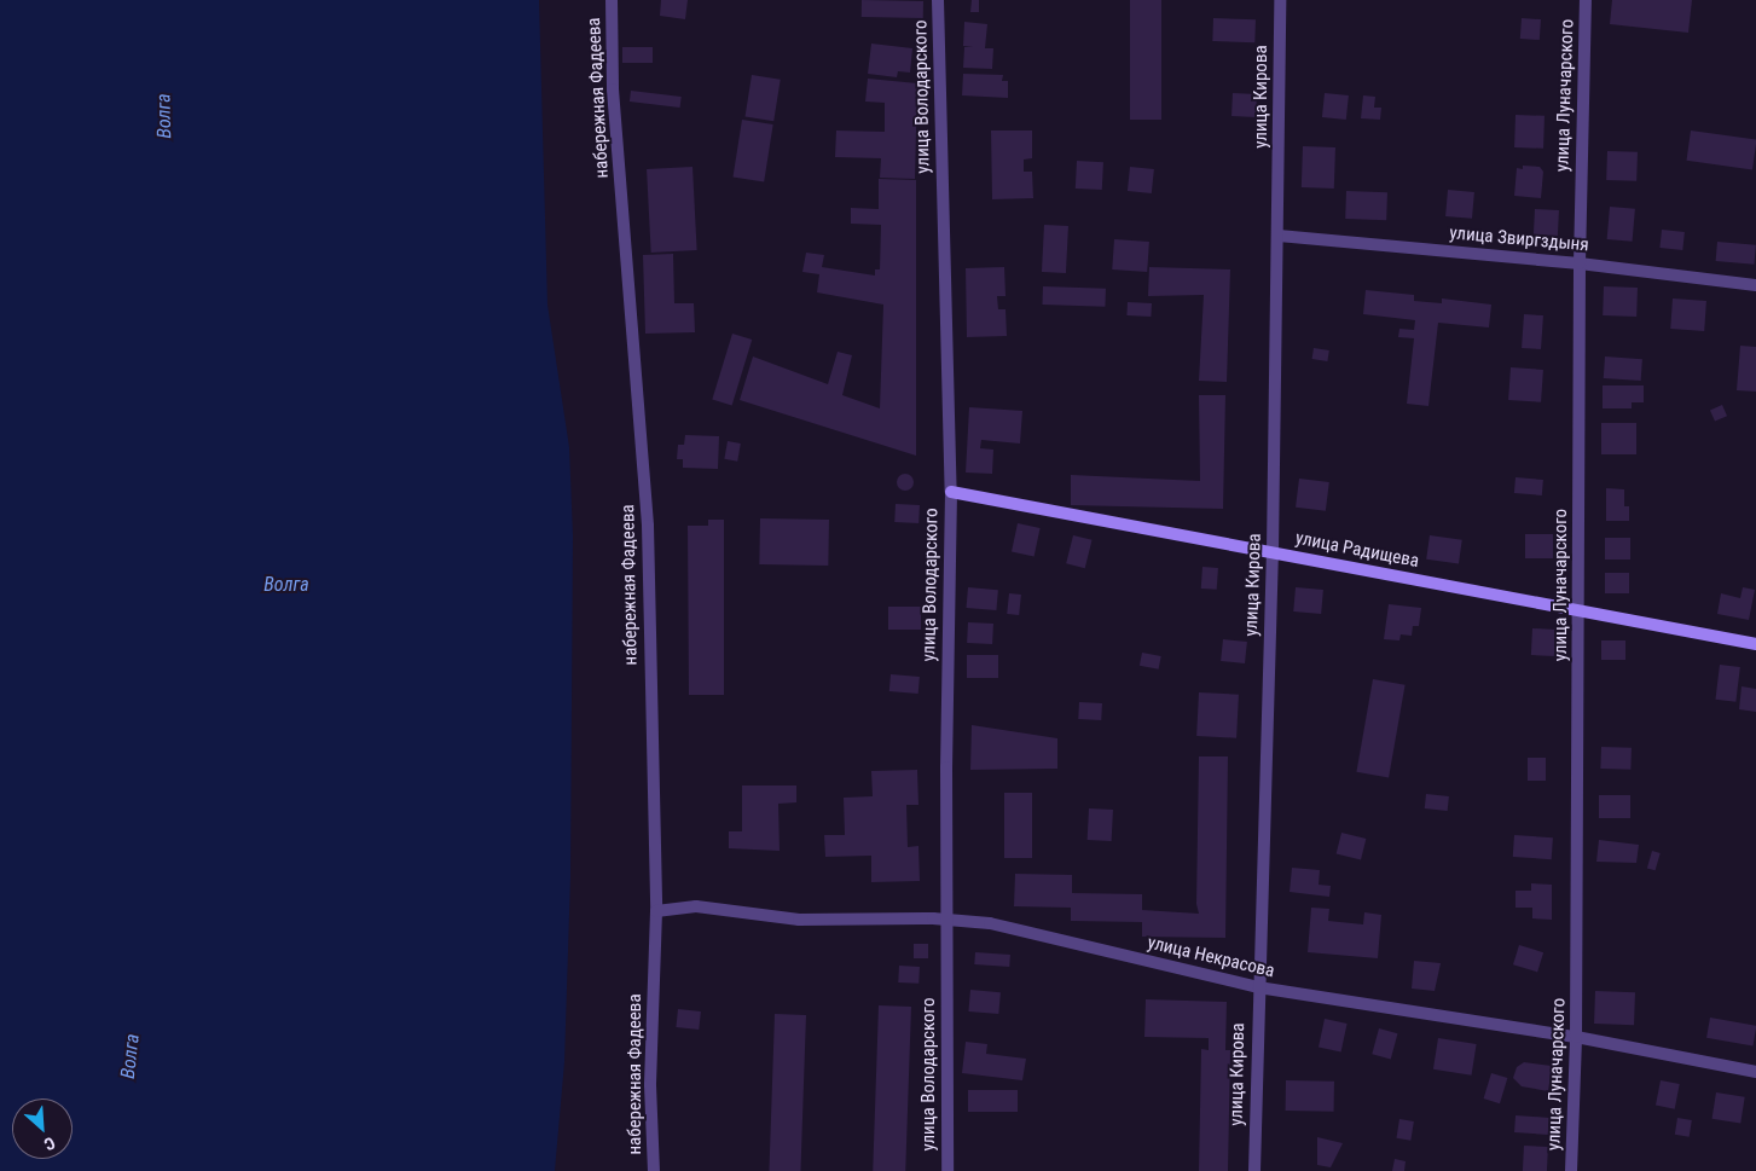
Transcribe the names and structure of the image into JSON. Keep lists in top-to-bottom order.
{
  "streets": {
    "main road": ["улица Радищева"],
    "street": [
      "улица Луначарского",
      "улица Володарского",
      "улица Кирова",
      "набережная Фадеева",
      "улица Звиргздыня",
      "улица Некрасова"
    ]
  },
  "crossings": [
    ["улица Луначарского", "улица Звиргздыня"],
    ["улица Луначарского", "улица Радищева"],
    ["улица Луначарского", "улица Некрасова"],
    ["улица Володарского", "улица Радищева"],
    ["улица Володарского", "улица Некрасова"],
    ["улица Кирова", "улица Звиргздыня"],
    ["улица Кирова", "улица Радищева"],
    ["улица Кирова", "улица Некрасова"],
    ["набережная Фадеева", "улица Некрасова"]
  ],
  "water": ["Волга"],
  "north": "bottom right"
}
